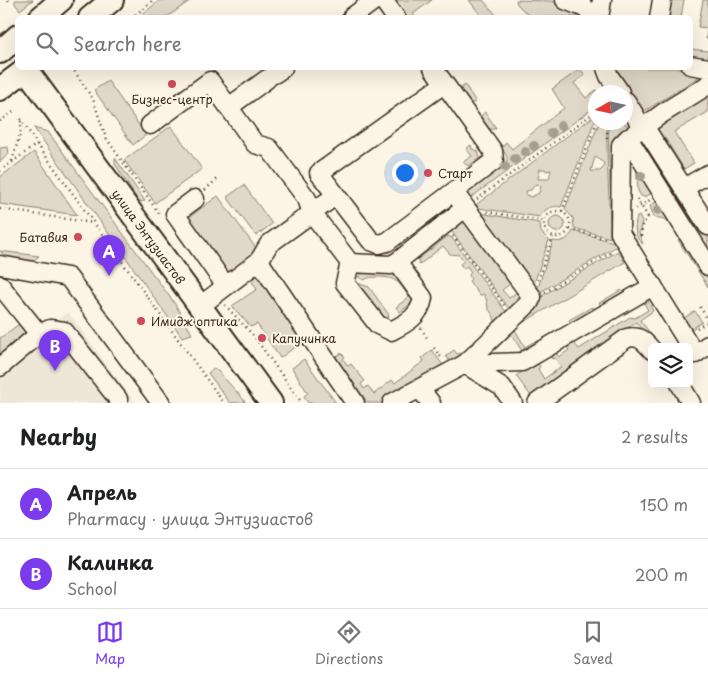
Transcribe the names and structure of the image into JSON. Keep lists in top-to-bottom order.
{
  "streets": {
    "main road": ["улица Энтузиастов"]
  },
  "places": [
    "Бизнес-центр",
    "Старт",
    "Батавия",
    "Имидж оптика",
    "Капучинка"
  ],
  "north": "left",
  "page": {
    "search": "Search here",
    "pins": ["A", "B"],
    "heading": ["Nearby", "2 results"],
    "list": [
      {
        "mark": "A",
        "name": "Апрель",
        "note": "Pharmacy · улица Энтузиастов",
        "value": "150 m"
      },
      {
        "mark": "B",
        "name": "Калинка",
        "note": "School",
        "value": "200 m"
      }
    ],
    "nav": ["Map", "Directions", "Saved"]
  }
}
